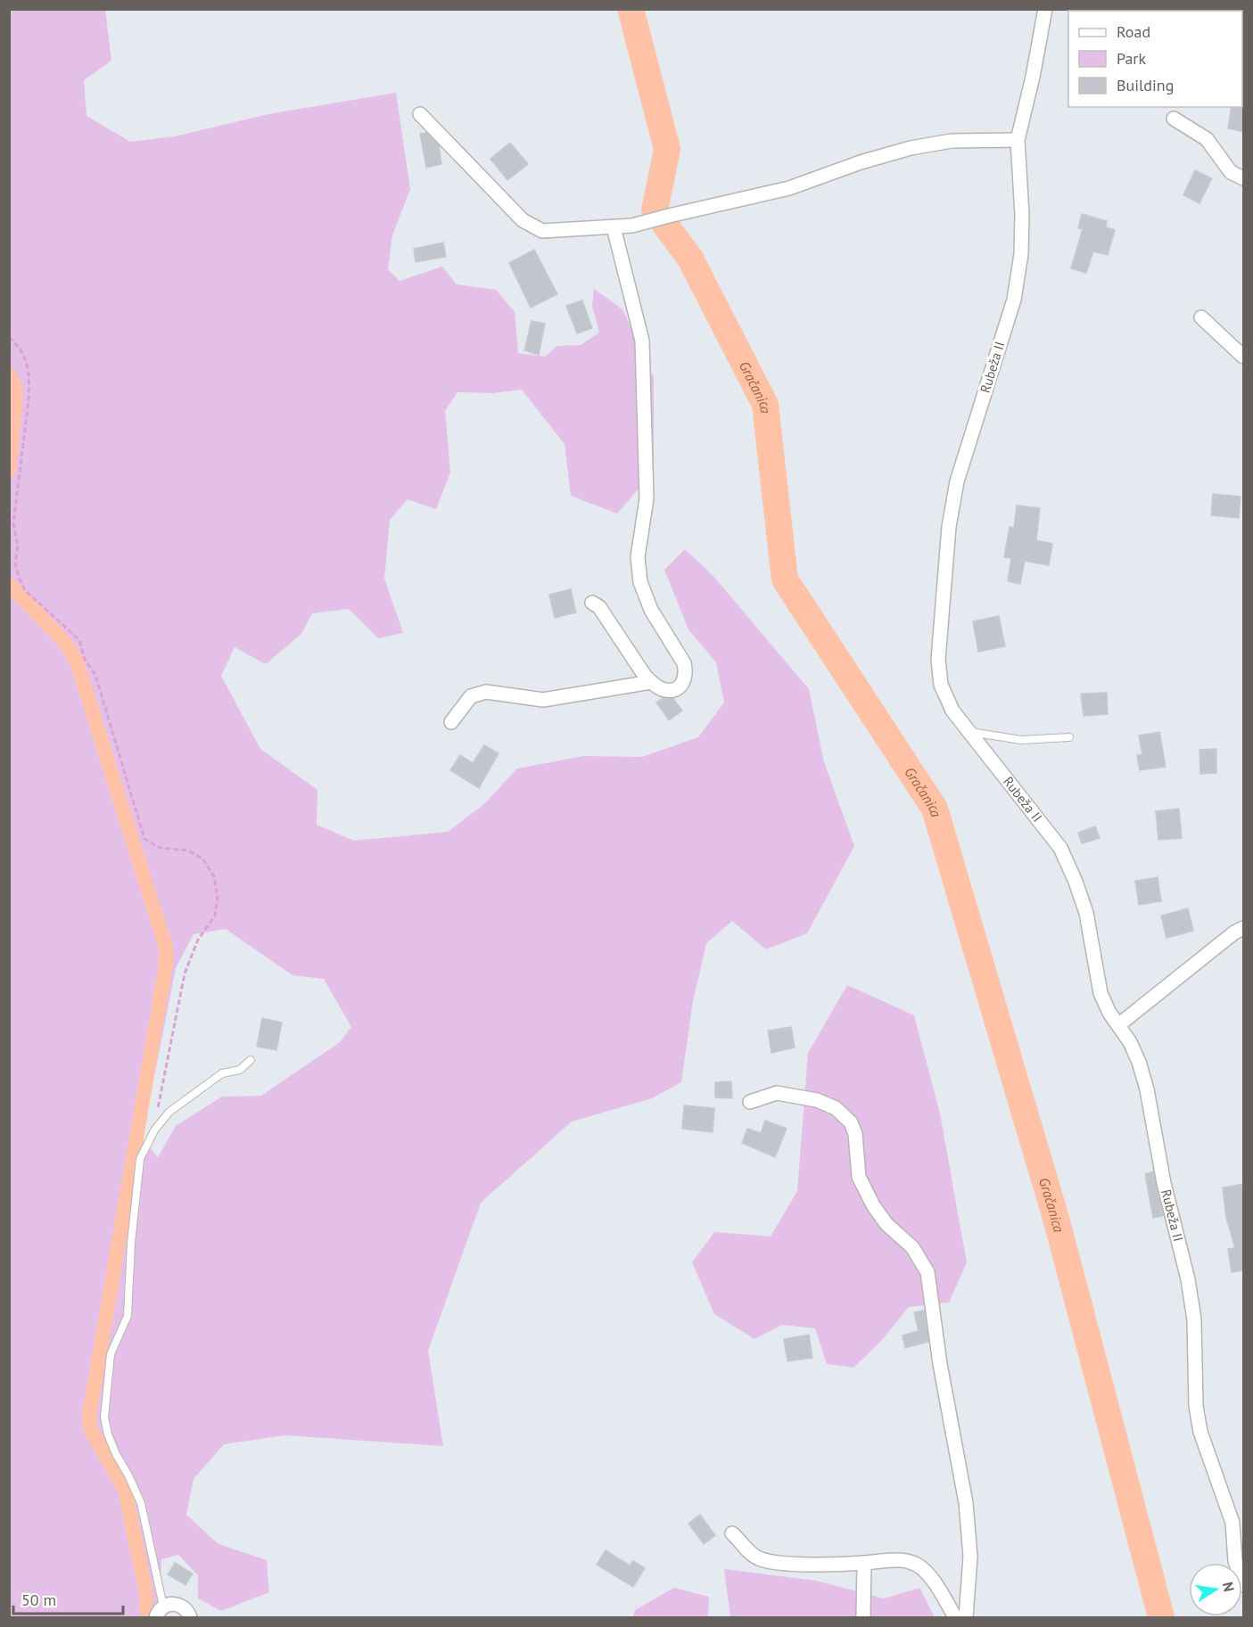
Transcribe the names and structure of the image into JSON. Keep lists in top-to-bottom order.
{
  "streets": {
    "street": ["Rubeža II"]
  },
  "water": ["Gračanica"],
  "legend": ["Road", "Park", "Building"],
  "scale_bar": "50 m",
  "north": "right"
}
